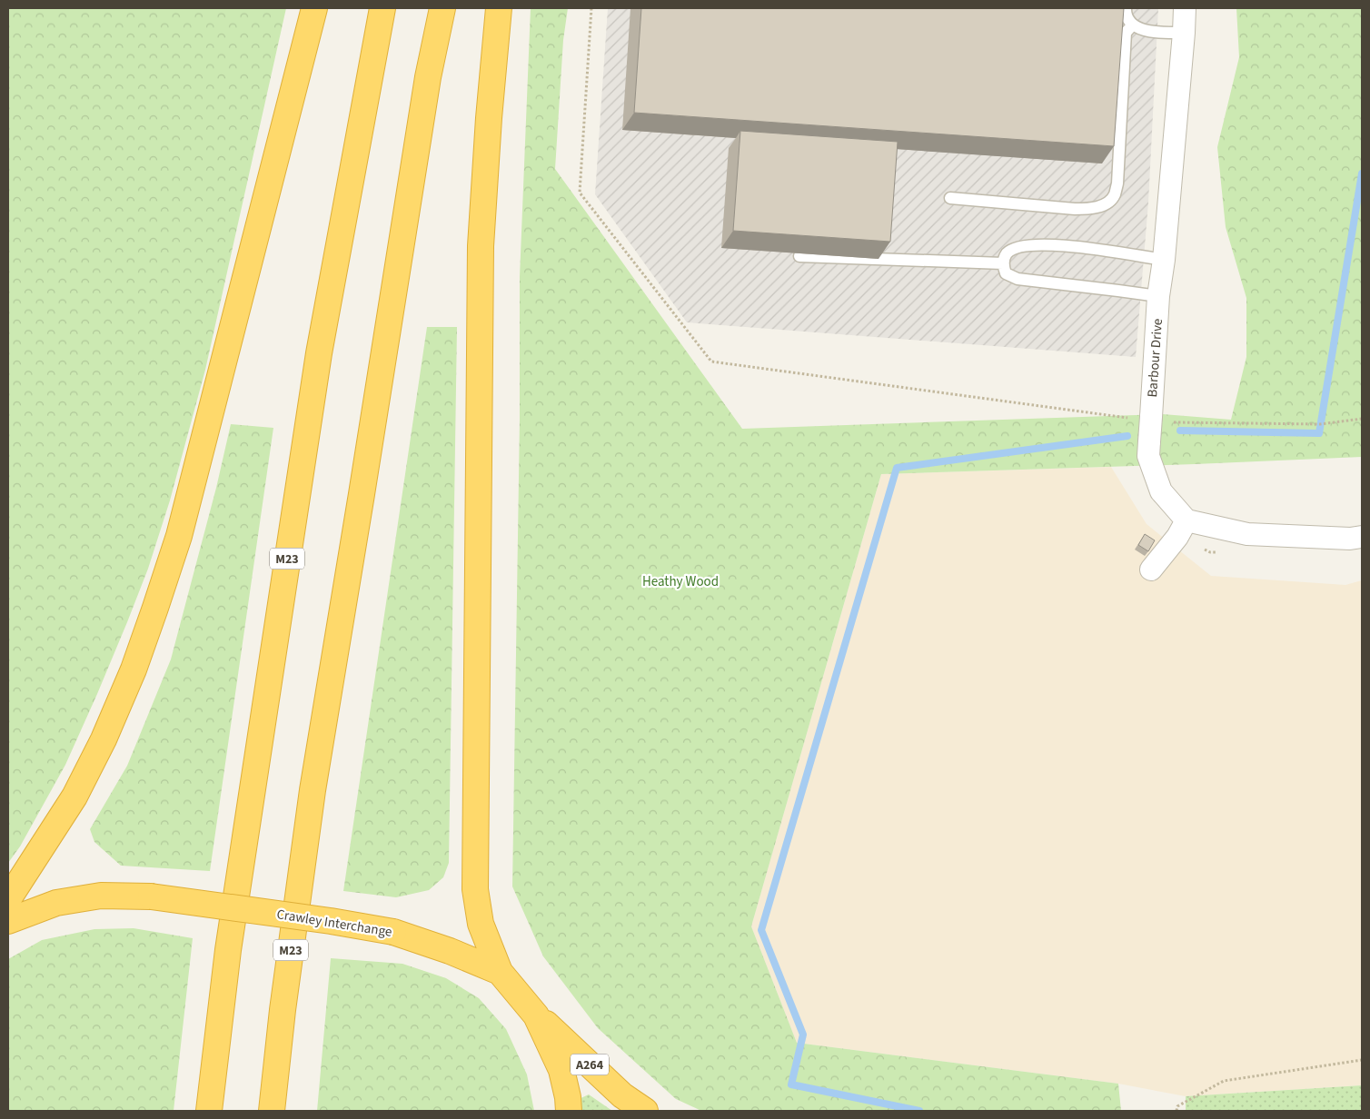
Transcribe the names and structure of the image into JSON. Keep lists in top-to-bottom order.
{
  "streets": {
    "highway": ["M23", "Crawley Interchange", "A264"],
    "street": ["Barbour Drive"]
  },
  "crossings": [
    ["Crawley Interchange", "A264"]
  ],
  "parks": ["Heathy Wood"]
}
